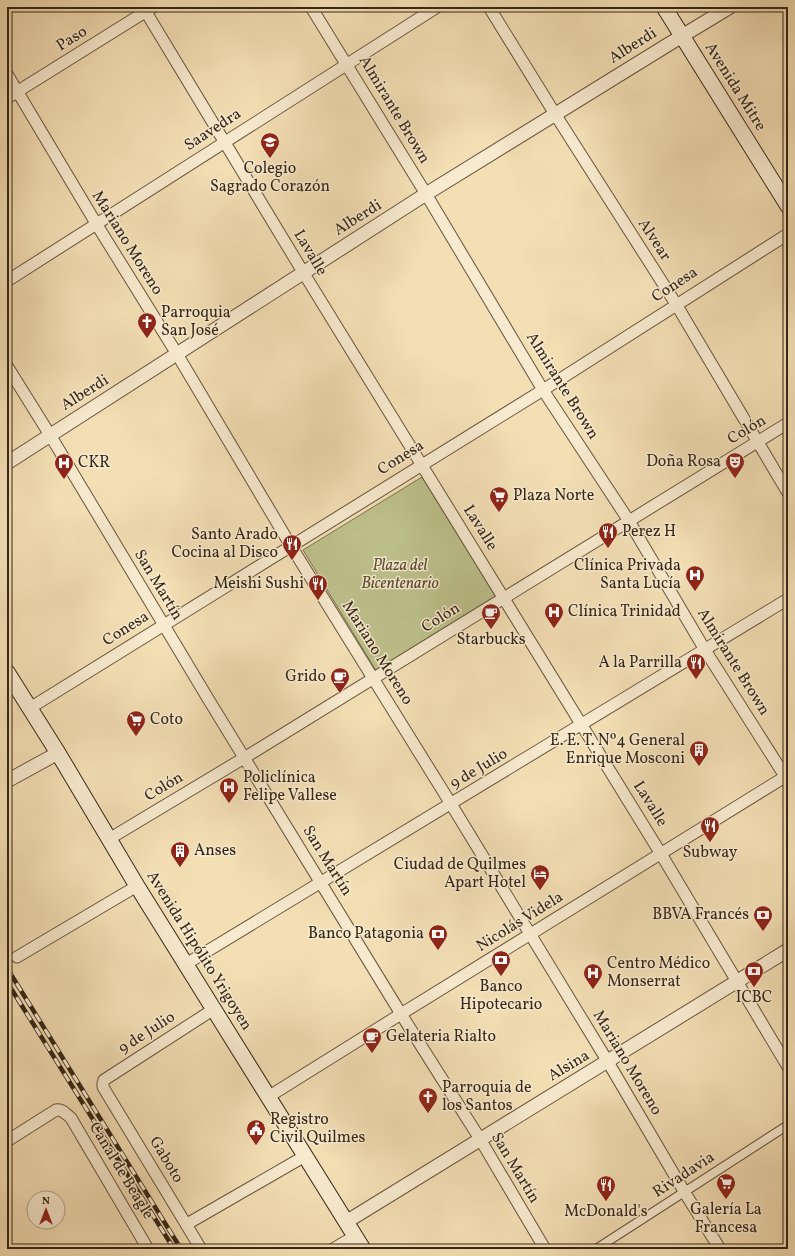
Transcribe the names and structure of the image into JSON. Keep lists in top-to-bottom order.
{
  "streets": {
    "main road": ["Avenida Mitre", "Avenida Hipólito Yrigoyen"],
    "street": [
      "Paso",
      "Alberdi",
      "Almirante Brown",
      "Saavedra",
      "Alvear",
      "Mariano Moreno",
      "Lavalle",
      "Conesa",
      "Colón",
      "San Martín",
      "9 de Julio",
      "Nicolás Videla",
      "Alsina",
      "Gaboto",
      "Canal de Beagle",
      "Rivadavia"
    ]
  },
  "crossings": [
    ["Paso", "Mariano Moreno"],
    ["Paso", "Lavalle"],
    ["Alberdi", "Avenida Mitre"],
    ["Alberdi", "Almirante Brown"],
    ["Alberdi", "Alvear"],
    ["Alberdi", "Mariano Moreno"],
    ["Alberdi", "Lavalle"],
    ["Alberdi", "San Martín"],
    ["Almirante Brown", "Saavedra"],
    ["Almirante Brown", "Conesa"],
    ["Almirante Brown", "Colón"],
    ["Almirante Brown", "9 de Julio"],
    ["Almirante Brown", "Nicolás Videla"],
    ["Saavedra", "Mariano Moreno"],
    ["Saavedra", "Lavalle"],
    ["Alvear", "Conesa"],
    ["Alvear", "Colón"],
    ["Mariano Moreno", "Conesa"],
    ["Mariano Moreno", "Colón"],
    ["Mariano Moreno", "9 de Julio"],
    ["Mariano Moreno", "Nicolás Videla"],
    ["Mariano Moreno", "Alsina"],
    ["Mariano Moreno", "Rivadavia"],
    ["Lavalle", "Conesa"],
    ["Lavalle", "Colón"],
    ["Lavalle", "9 de Julio"],
    ["Lavalle", "Nicolás Videla"],
    ["Lavalle", "Alsina"],
    ["Conesa", "San Martín"],
    ["Conesa", "Avenida Hipólito Yrigoyen"],
    ["Colón", "San Martín"],
    ["Colón", "Avenida Hipólito Yrigoyen"],
    ["San Martín", "9 de Julio"],
    ["San Martín", "Nicolás Videla"],
    ["San Martín", "Alsina"],
    ["9 de Julio", "Avenida Hipólito Yrigoyen"],
    ["9 de Julio", "Gaboto"],
    ["Nicolás Videla", "Avenida Hipólito Yrigoyen"],
    ["Avenida Hipólito Yrigoyen", "Alsina"]
  ],
  "parks": ["Plaza del Bicentenario"],
  "places": {
    "school or university": ["Colegio Sagrado Corazón"],
    "church": ["Parroquia San José", "Parroquia de los Santos"],
    "theatre": ["Doña Rosa"],
    "hospital": [
      "CKR",
      "Clínica Privada Santa Lucía",
      "Clínica Trinidad",
      "Policlínica Felipe Vallese",
      "Centro Médico Monserrat"
    ],
    "supermarket": ["Plaza Norte", "Coto", "Galería La Francesa"],
    "restaurant": [
      "Perez H",
      "Santo Arado Cocina al Disco",
      "Meishi Sushi",
      "A la Parrilla",
      "Subway",
      "McDonald's"
    ],
    "cafe": ["Starbucks", "Grido", "Gelateria Rialto"],
    "building": ["E. E. T. Nº4 General Enrique Mosconi", "Anses"],
    "hotel": ["Ciudad de Quilmes Apart Hotel"],
    "bank": [
      "BBVA Francés",
      "Banco Patagonia",
      "Banco Hipotecario",
      "ICBC"
    ],
    "public building": ["Registro Civil Quilmes"]
  },
  "north": "top"
}
